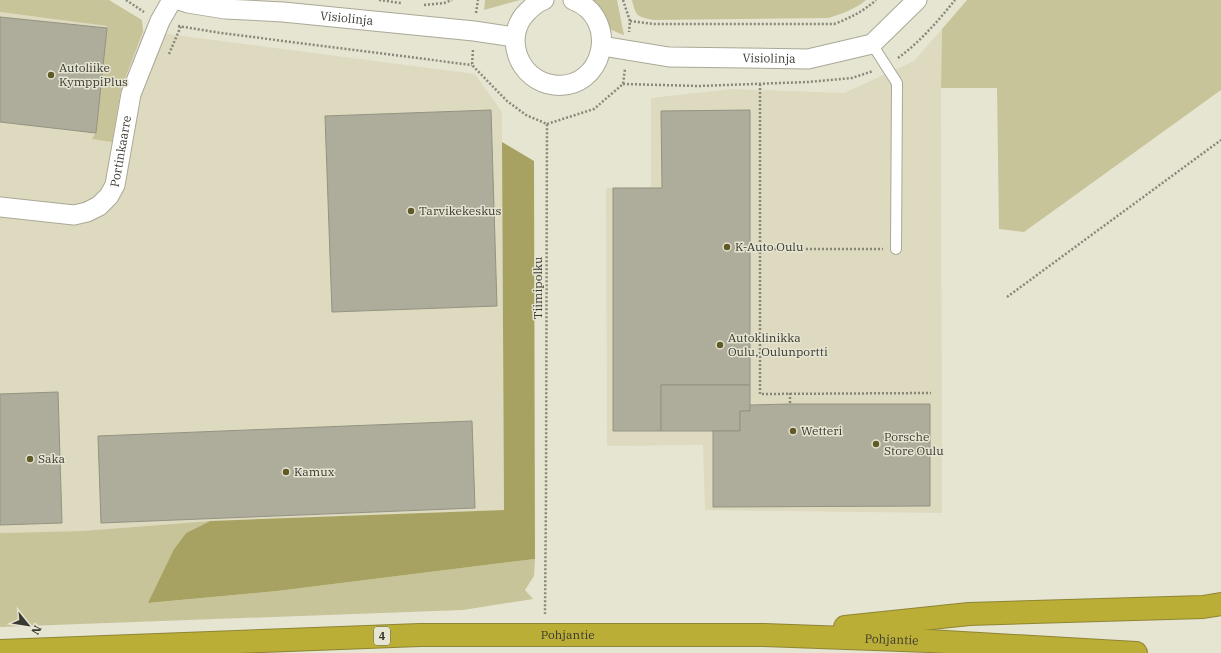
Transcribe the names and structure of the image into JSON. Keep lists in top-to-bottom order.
{
  "streets": {
    "highway": ["Pohjantie", "4"],
    "street": ["Visiolinja", "Portinkaarre"],
    "path": ["Tiimipolku"]
  },
  "places": [
    "Autoliike KymppiPlus",
    "Tarvikekeskus",
    "K-Auto Oulu",
    "Autoklinikka Oulu, Oulunportti",
    "Wetteri",
    "Porsche Store Oulu",
    "Saka",
    "Kamux"
  ],
  "north": "bottom right"
}
